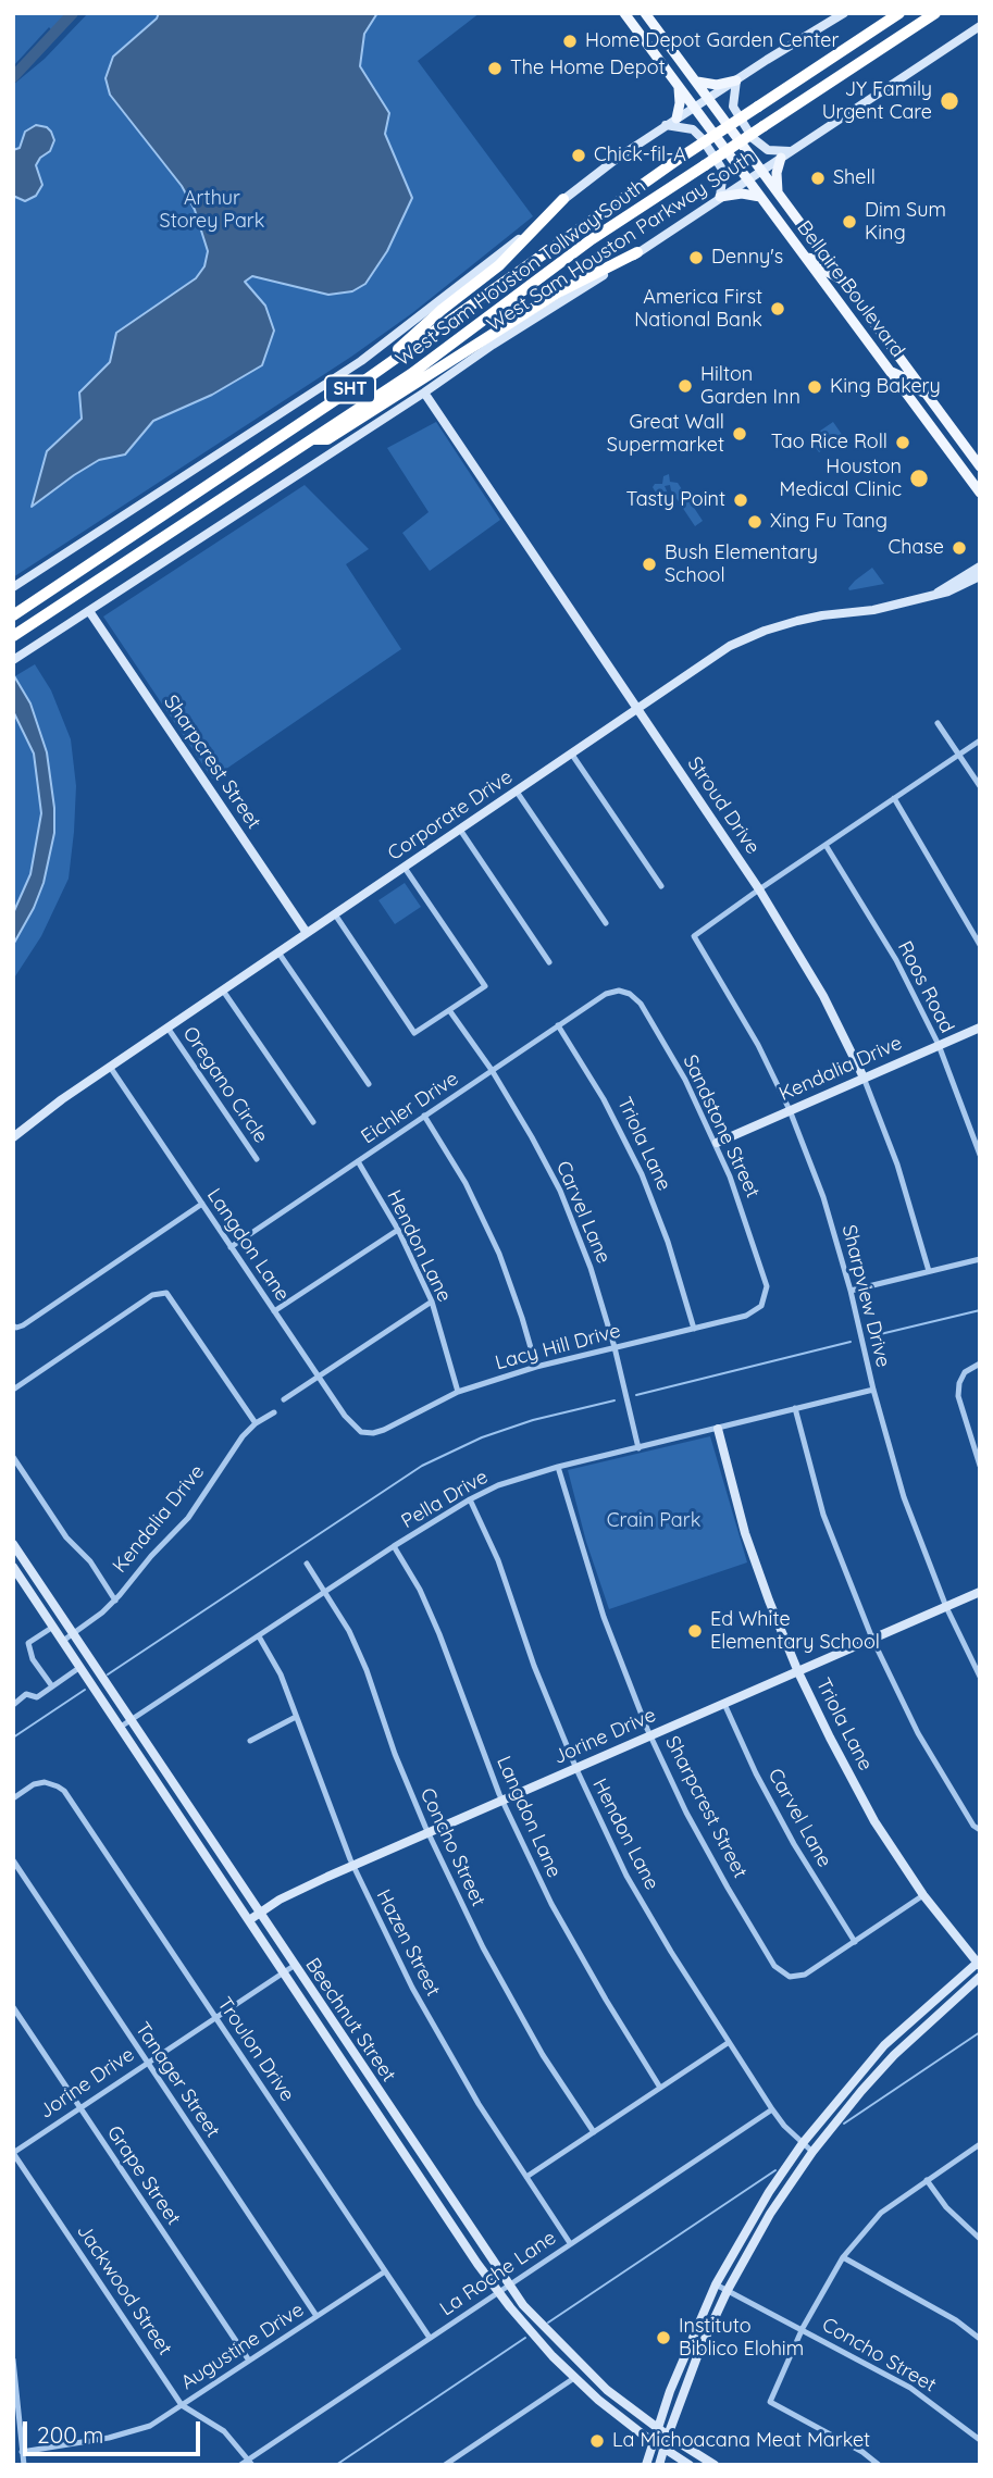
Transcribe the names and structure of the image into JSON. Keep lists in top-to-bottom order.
{
  "streets": {
    "highway": ["West Sam Houston Tollway South", "SHT"],
    "main road": [
      "West Sam Houston Parkway South",
      "Bellaire Boulevard",
      "Sharpcrest Street",
      "Stroud Drive",
      "Corporate Drive",
      "Kendalia Drive",
      "Triola Lane",
      "Jorine Drive",
      "Beechnut Street"
    ],
    "street": [
      "Roos Road",
      "Oregano Circle",
      "Eichler Drive",
      "Sandstone Street",
      "Carvel Lane",
      "Langdon Lane",
      "Hendon Lane",
      "Sharpview Drive",
      "Lacy Hill Drive",
      "Pella Drive",
      "Concho Street",
      "Hazen Street",
      "Troulon Drive",
      "Tanager Street",
      "Grape Street",
      "La Roche Lane",
      "Jackwood Street",
      "Augustine Drive"
    ]
  },
  "crossings": [
    ["West Sam Houston Parkway South", "Bellaire Boulevard"],
    ["West Sam Houston Parkway South", "Sharpcrest Street"],
    ["West Sam Houston Parkway South", "Stroud Drive"],
    ["Sharpcrest Street", "Corporate Drive"],
    ["Sharpcrest Street", "Carvel Lane"],
    ["Sharpcrest Street", "Pella Drive"],
    ["Sharpcrest Street", "Jorine Drive"],
    ["Stroud Drive", "Corporate Drive"],
    ["Stroud Drive", "Kendalia Drive"],
    ["Stroud Drive", "Sharpview Drive"],
    ["Corporate Drive", "Oregano Circle"],
    ["Corporate Drive", "Langdon Lane"],
    ["Roos Road", "Kendalia Drive"],
    ["Kendalia Drive", "Sandstone Street"],
    ["Kendalia Drive", "Sharpview Drive"],
    ["Kendalia Drive", "Beechnut Street"],
    ["Eichler Drive", "Sandstone Street"],
    ["Eichler Drive", "Triola Lane"],
    ["Eichler Drive", "Carvel Lane"],
    ["Eichler Drive", "Langdon Lane"],
    ["Eichler Drive", "Hendon Lane"],
    ["Sandstone Street", "Lacy Hill Drive"],
    ["Triola Lane", "Lacy Hill Drive"],
    ["Triola Lane", "Pella Drive"],
    ["Triola Lane", "Jorine Drive"],
    ["Carvel Lane", "Lacy Hill Drive"],
    ["Carvel Lane", "Pella Drive"],
    ["Carvel Lane", "Jorine Drive"],
    ["Langdon Lane", "Lacy Hill Drive"],
    ["Langdon Lane", "Pella Drive"],
    ["Langdon Lane", "Jorine Drive"],
    ["Hendon Lane", "Lacy Hill Drive"],
    ["Hendon Lane", "Pella Drive"],
    ["Hendon Lane", "Jorine Drive"],
    ["Hendon Lane", "La Roche Lane"],
    ["Sharpview Drive", "Pella Drive"],
    ["Sharpview Drive", "Jorine Drive"],
    ["Pella Drive", "Concho Street"],
    ["Pella Drive", "Hazen Street"],
    ["Pella Drive", "Beechnut Street"],
    ["Jorine Drive", "Concho Street"],
    ["Jorine Drive", "Hazen Street"],
    ["Jorine Drive", "Beechnut Street"],
    ["Jorine Drive", "Troulon Drive"],
    ["Jorine Drive", "Tanager Street"],
    ["Jorine Drive", "Grape Street"],
    ["Jorine Drive", "Jackwood Street"],
    ["Hazen Street", "La Roche Lane"],
    ["Beechnut Street", "La Roche Lane"],
    ["Troulon Drive", "La Roche Lane"],
    ["Troulon Drive", "Augustine Drive"],
    ["Tanager Street", "Augustine Drive"],
    ["Grape Street", "Augustine Drive"],
    ["La Roche Lane", "Jackwood Street"],
    ["Jackwood Street", "Augustine Drive"]
  ],
  "parks": ["Arthur Storey Park", "Crain Park"],
  "places": [
    "Home Depot Garden Center",
    "The Home Depot",
    "JY Family Urgent Care",
    "Chick-fil-A",
    "Shell",
    "Dim Sum King",
    "Denny's",
    "America First National Bank",
    "Hilton Garden Inn",
    "King Bakery",
    "Great Wall Supermarket",
    "Tao Rice Roll",
    "Houston Medical Clinic",
    "Tasty Point",
    "Xing Fu Tang",
    "Chase",
    "Bush Elementary School",
    "Ed White Elementary School",
    "Instituto Biblico Elohim",
    "La Michoacana Meat Market"
  ],
  "scale_bar": "200 m"
}
